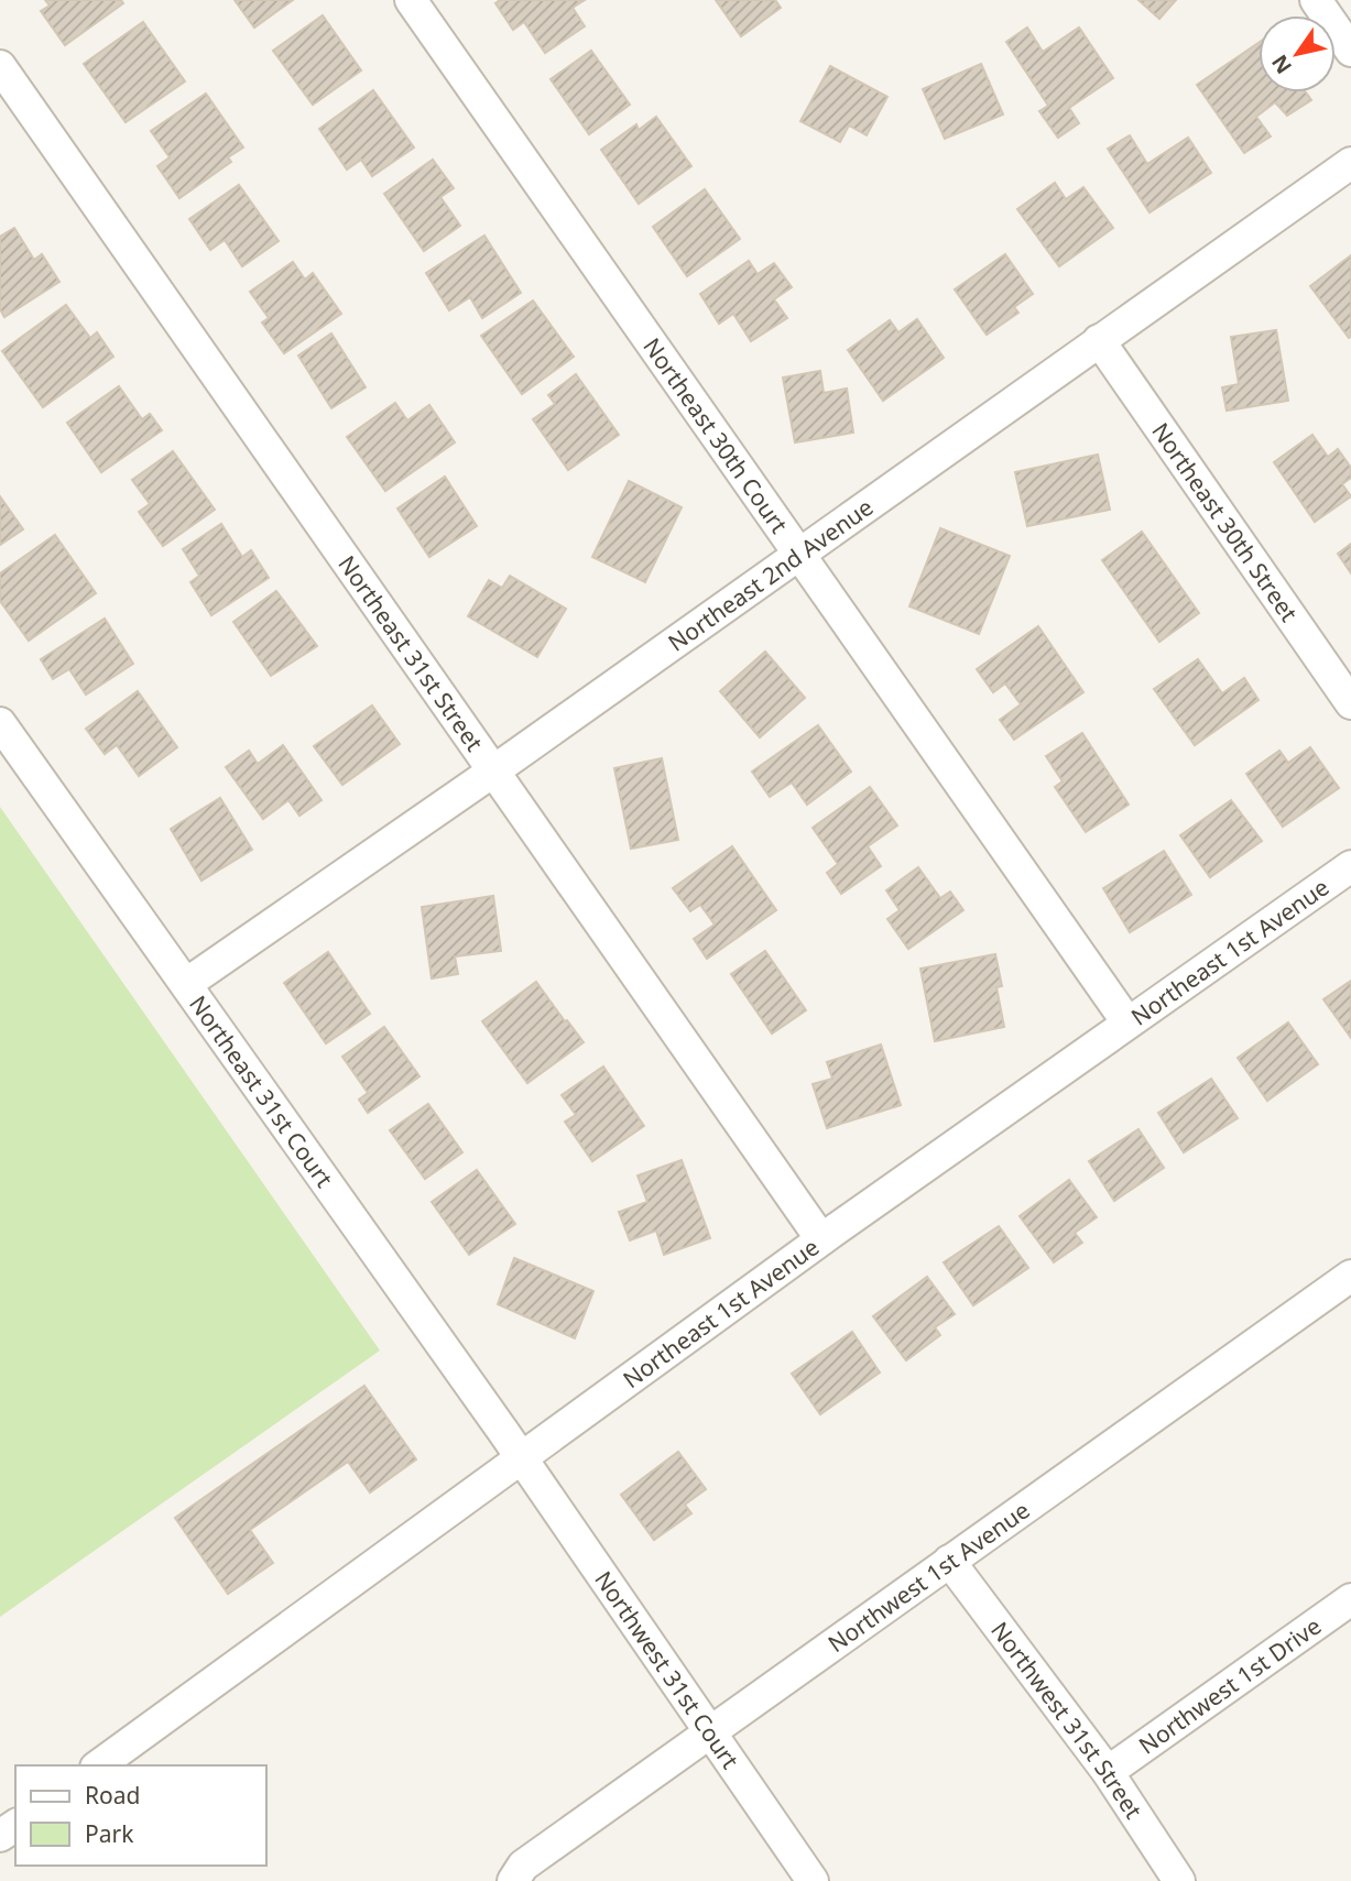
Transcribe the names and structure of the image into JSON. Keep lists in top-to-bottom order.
{
  "streets": {
    "street": [
      "Northeast 30th Court",
      "Northeast 30th Street",
      "Northeast 2nd Avenue",
      "Northeast 31st Street",
      "Northeast 1st Avenue",
      "Northeast 31st Court",
      "Northwest 1st Avenue",
      "Northwest 31st Court",
      "Northwest 1st Drive",
      "Northwest 31st Street"
    ]
  },
  "crossings": [
    ["Northeast 30th Court", "Northeast 2nd Avenue"],
    ["Northeast 30th Court", "Northeast 1st Avenue"],
    ["Northeast 30th Street", "Northeast 2nd Avenue"],
    ["Northeast 2nd Avenue", "Northeast 31st Street"],
    ["Northeast 2nd Avenue", "Northeast 31st Court"],
    ["Northeast 31st Street", "Northeast 1st Avenue"],
    ["Northeast 1st Avenue", "Northeast 31st Court"],
    ["Northeast 1st Avenue", "Northwest 31st Court"],
    ["Northeast 31st Court", "Northwest 31st Court"],
    ["Northwest 1st Avenue", "Northwest 31st Court"],
    ["Northwest 1st Avenue", "Northwest 31st Street"],
    ["Northwest 1st Drive", "Northwest 31st Street"]
  ],
  "legend": ["Road", "Park"],
  "north": "bottom left"
}
